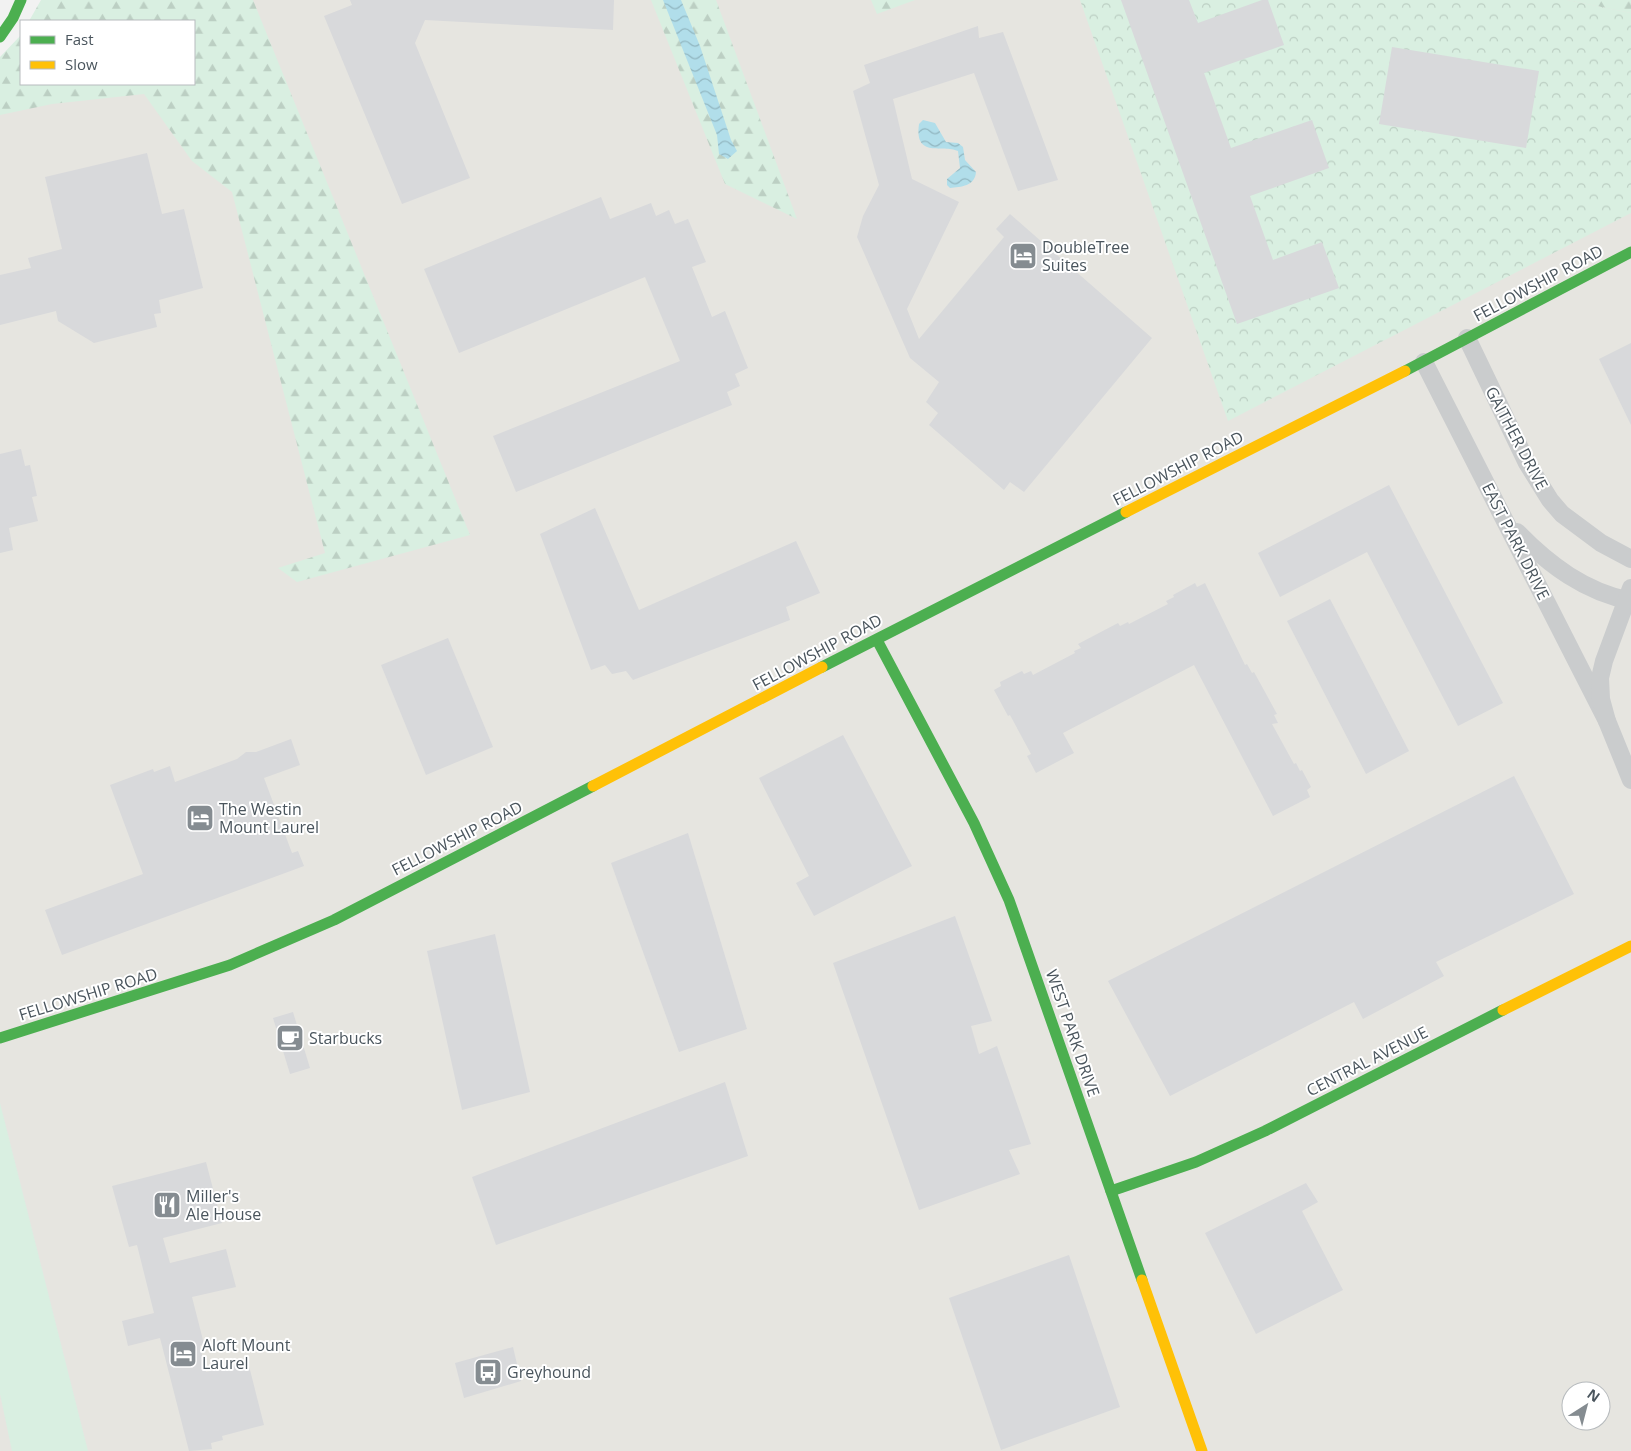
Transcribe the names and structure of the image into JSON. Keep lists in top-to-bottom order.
{
  "streets": {
    "main road": ["FELLOWSHIP ROAD", "WEST PARK DRIVE", "CENTRAL AVENUE"],
    "street": ["GAITHER DRIVE", "EAST PARK DRIVE"]
  },
  "crossings": [
    ["FELLOWSHIP ROAD", "GAITHER DRIVE"],
    ["FELLOWSHIP ROAD", "EAST PARK DRIVE"],
    ["FELLOWSHIP ROAD", "WEST PARK DRIVE"],
    ["WEST PARK DRIVE", "CENTRAL AVENUE"]
  ],
  "places": {
    "hotel": ["DoubleTree Suites", "The Westin Mount Laurel", "Aloft Mount Laurel"],
    "cafe": ["Starbucks"],
    "restaurant": ["Miller's Ale House"],
    "bus stop": ["Greyhound"]
  },
  "legend": ["Fast", "Slow"],
  "north": "top right"
}
